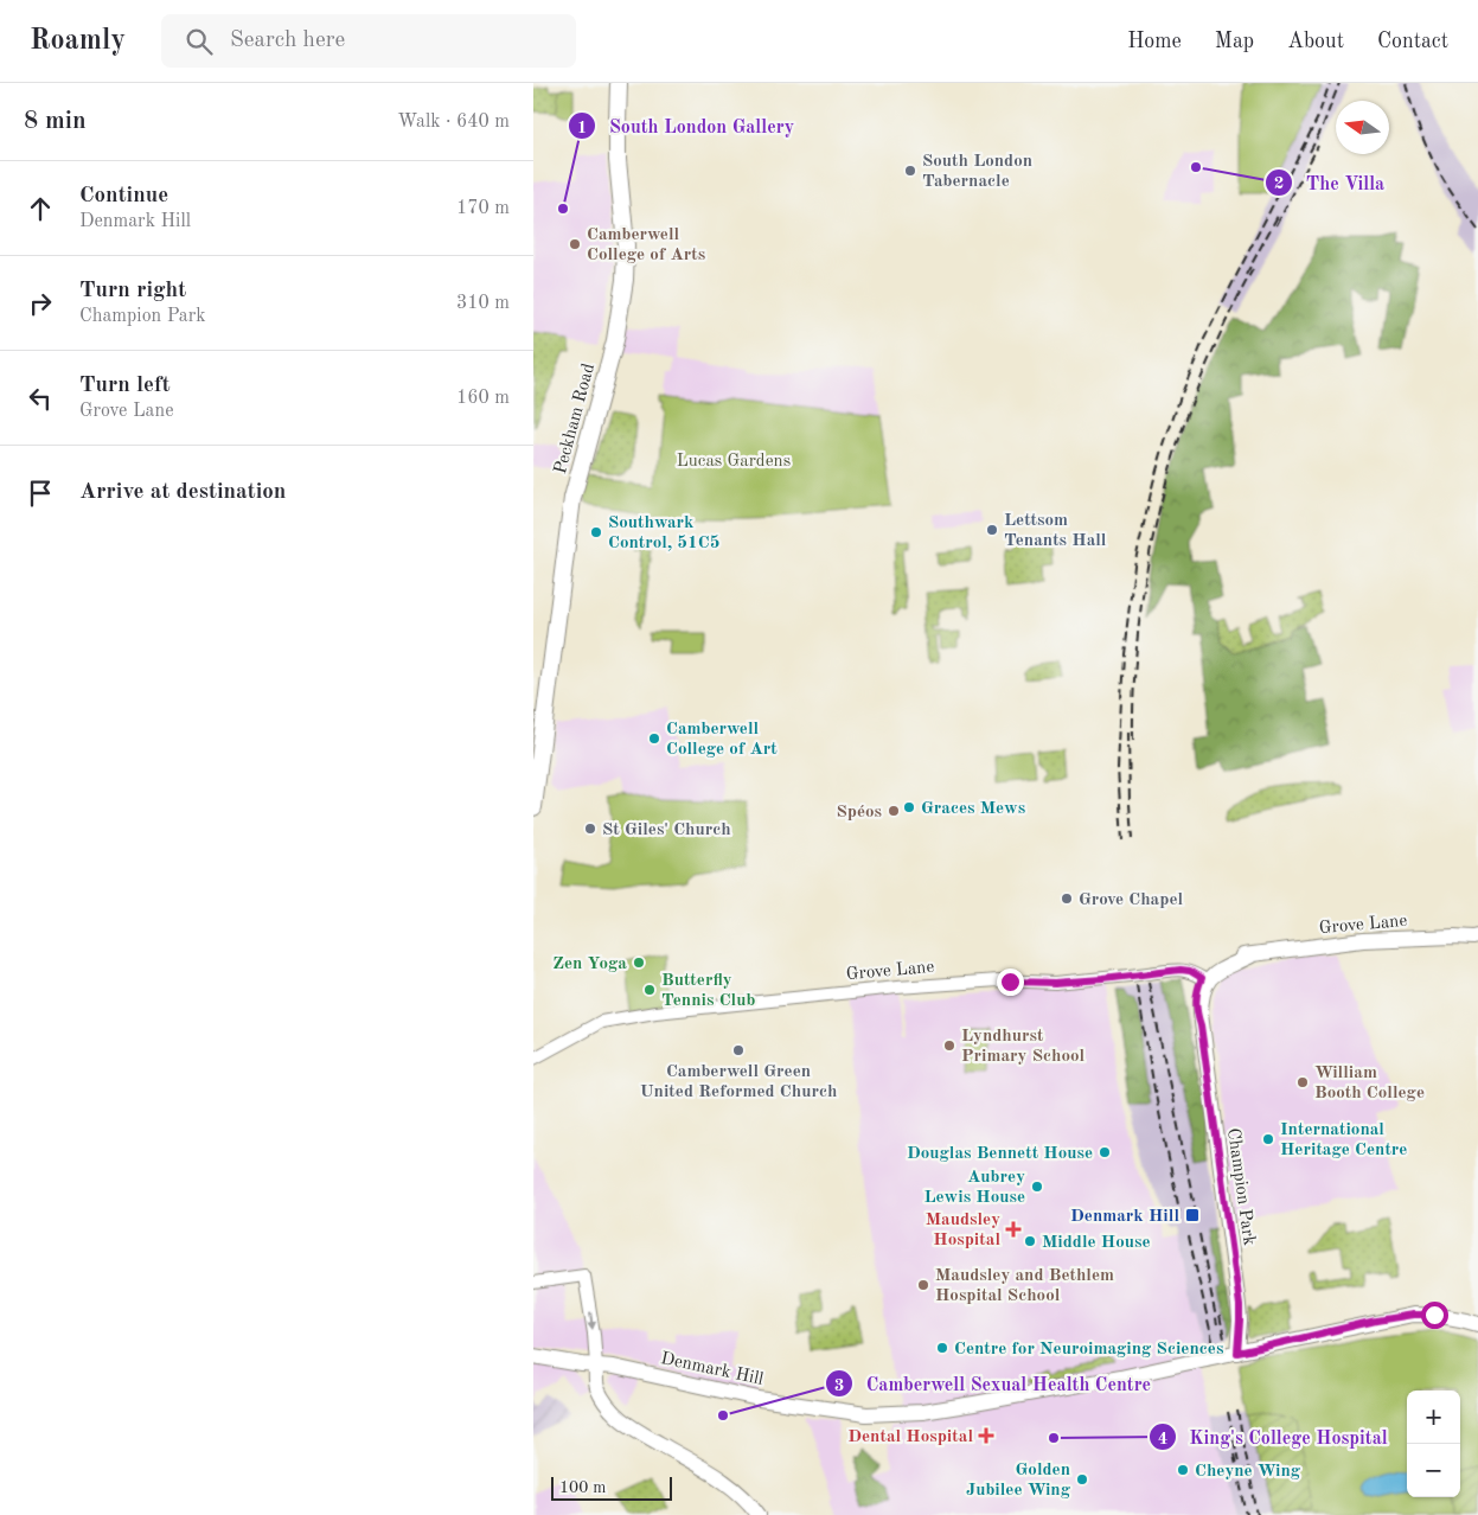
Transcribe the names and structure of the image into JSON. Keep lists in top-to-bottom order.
{
  "streets": {
    "highway": ["Peckham Road"],
    "main road": ["Grove Lane", "Champion Park", "Denmark Hill"]
  },
  "crossings": [
    ["Grove Lane", "Champion Park"],
    ["Champion Park", "Denmark Hill"]
  ],
  "parks": ["Lucas Gardens"],
  "places": {
    "other": [
      "The Villa",
      "South London Tabernacle",
      "South London Gallery",
      "Camberwell College of Arts",
      "Lettsom Tenants Hall",
      "Southwark Control, 51C5",
      "Camberwell College of Art",
      "Graces Mews",
      "Spéos",
      "St Giles' Church",
      "Grove Chapel",
      "Zen Yoga",
      "Butterfly Tennis Club",
      "Lyndhurst Primary School",
      "Camberwell Green United Reformed Church",
      "William Booth College",
      "International Heritage Centre",
      "Douglas Bennett House",
      "Aubrey Lewis House",
      "Middle House",
      "Maudsley and Bethlem Hospital School",
      "Centre for Neuroimaging Sciences",
      "Camberwell Sexual Health Centre",
      "King's College Hospital",
      "Cheyne Wing",
      "Golden Jubilee Wing"
    ],
    "transit": ["Denmark Hill"],
    "health": ["Maudsley Hospital", "Dental Hospital"]
  },
  "scale_bar": "100 m",
  "north": "left",
  "page": {
    "header": "Roamly",
    "search": "Search here",
    "nav": [
      "Home",
      "Map",
      "About",
      "Contact"
    ],
    "heading": ["8 min", "Walk · 640 m"],
    "list": [
      ["Continue", "Denmark Hill", "170 m"],
      ["Turn right", "Champion Park", "310 m"],
      ["Turn left", "Grove Lane", "160 m"],
      "Arrive at destination"
    ],
    "map_buttons": ["+", "−"],
    "scale": "100 m"
  }
}
